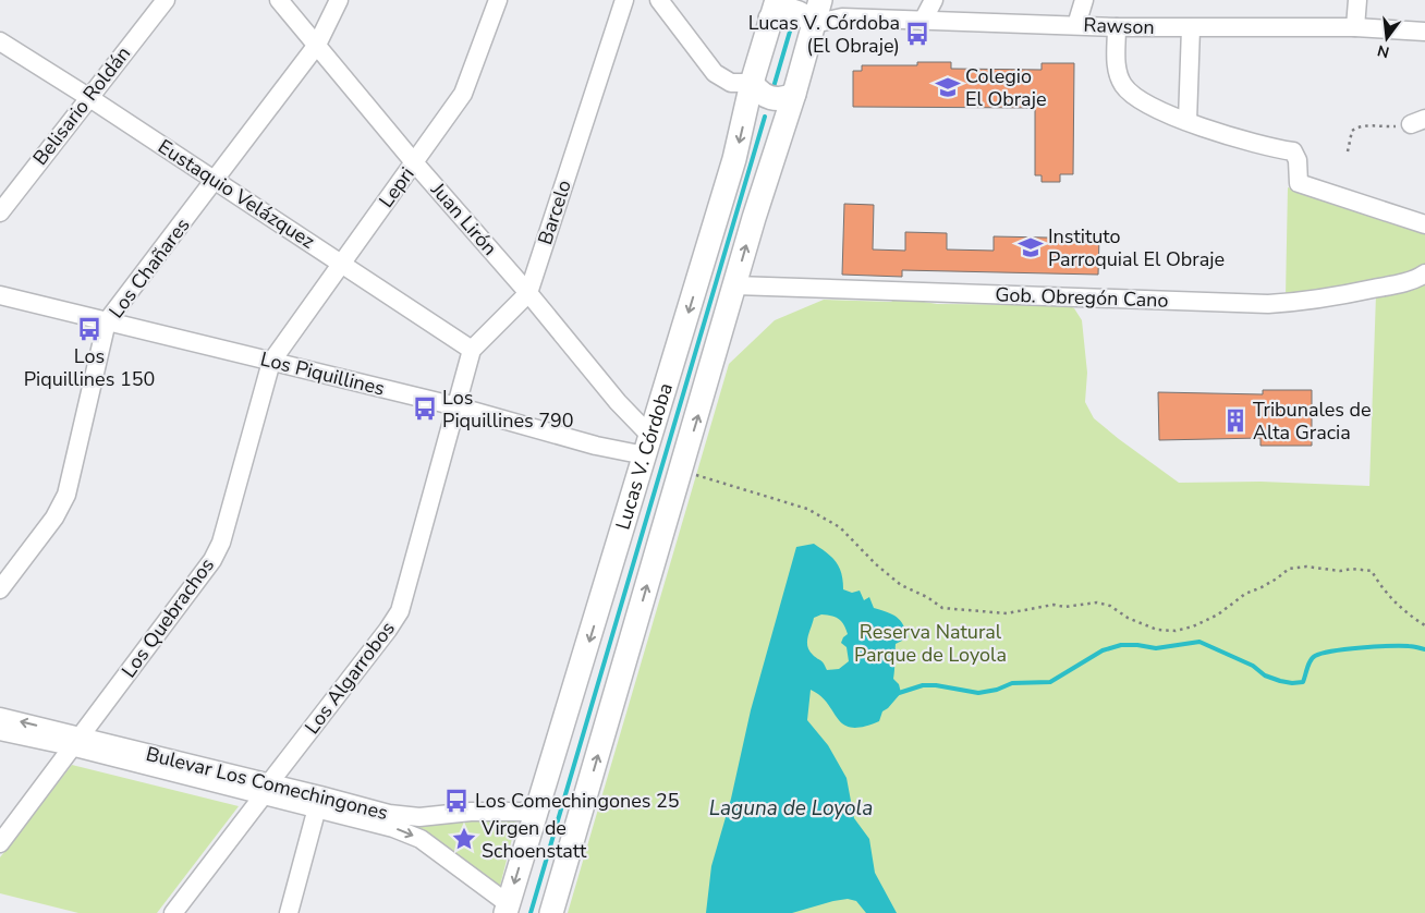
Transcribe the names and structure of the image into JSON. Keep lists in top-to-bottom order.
{
  "streets": {
    "main road": ["Lucas V. Córdoba"],
    "street": [
      "Rawson",
      "Belisario Roldán",
      "Lepri",
      "Eustaquio Velázquez",
      "Barcelo",
      "Juan Lirón",
      "Los Chañares",
      "Gob. Obregón Cano",
      "Los Piquillines",
      "Los Quebrachos",
      "Los Algarrobos",
      "Bulevar Los Comechingones"
    ]
  },
  "crossings": [
    ["Rawson", "Lucas V. Córdoba"],
    ["Belisario Roldán", "Eustaquio Velázquez"],
    ["Lepri", "Eustaquio Velázquez"],
    ["Lepri", "Juan Lirón"],
    ["Lepri", "Los Piquillines"],
    ["Lepri", "Los Quebrachos"],
    ["Eustaquio Velázquez", "Barcelo"],
    ["Eustaquio Velázquez", "Los Chañares"],
    ["Barcelo", "Juan Lirón"],
    ["Barcelo", "Los Piquillines"],
    ["Barcelo", "Los Algarrobos"],
    ["Juan Lirón", "Los Chañares"],
    ["Juan Lirón", "Los Piquillines"],
    ["Juan Lirón", "Lucas V. Córdoba"],
    ["Los Chañares", "Los Piquillines"],
    ["Gob. Obregón Cano", "Lucas V. Córdoba"],
    ["Los Piquillines", "Lucas V. Córdoba"],
    ["Los Piquillines", "Los Quebrachos"],
    ["Los Piquillines", "Los Algarrobos"],
    ["Lucas V. Córdoba", "Bulevar Los Comechingones"],
    ["Los Quebrachos", "Bulevar Los Comechingones"],
    ["Los Algarrobos", "Bulevar Los Comechingones"]
  ],
  "water": ["Laguna de Loyola"],
  "parks": ["Reserva Natural Parque de Loyola"],
  "places": {
    "bus stop": [
      "Lucas V. Córdoba (El Obraje)",
      "Los Piquillines 150",
      "Los Piquillines 790",
      "Los Comechingones 25"
    ],
    "school or university": ["Colegio El Obraje", "Instituto Parroquial El Obraje"],
    "building": ["Tribunales de Alta Gracia"],
    "place": ["Virgen de Schoenstatt"]
  },
  "north": "bottom"
}
